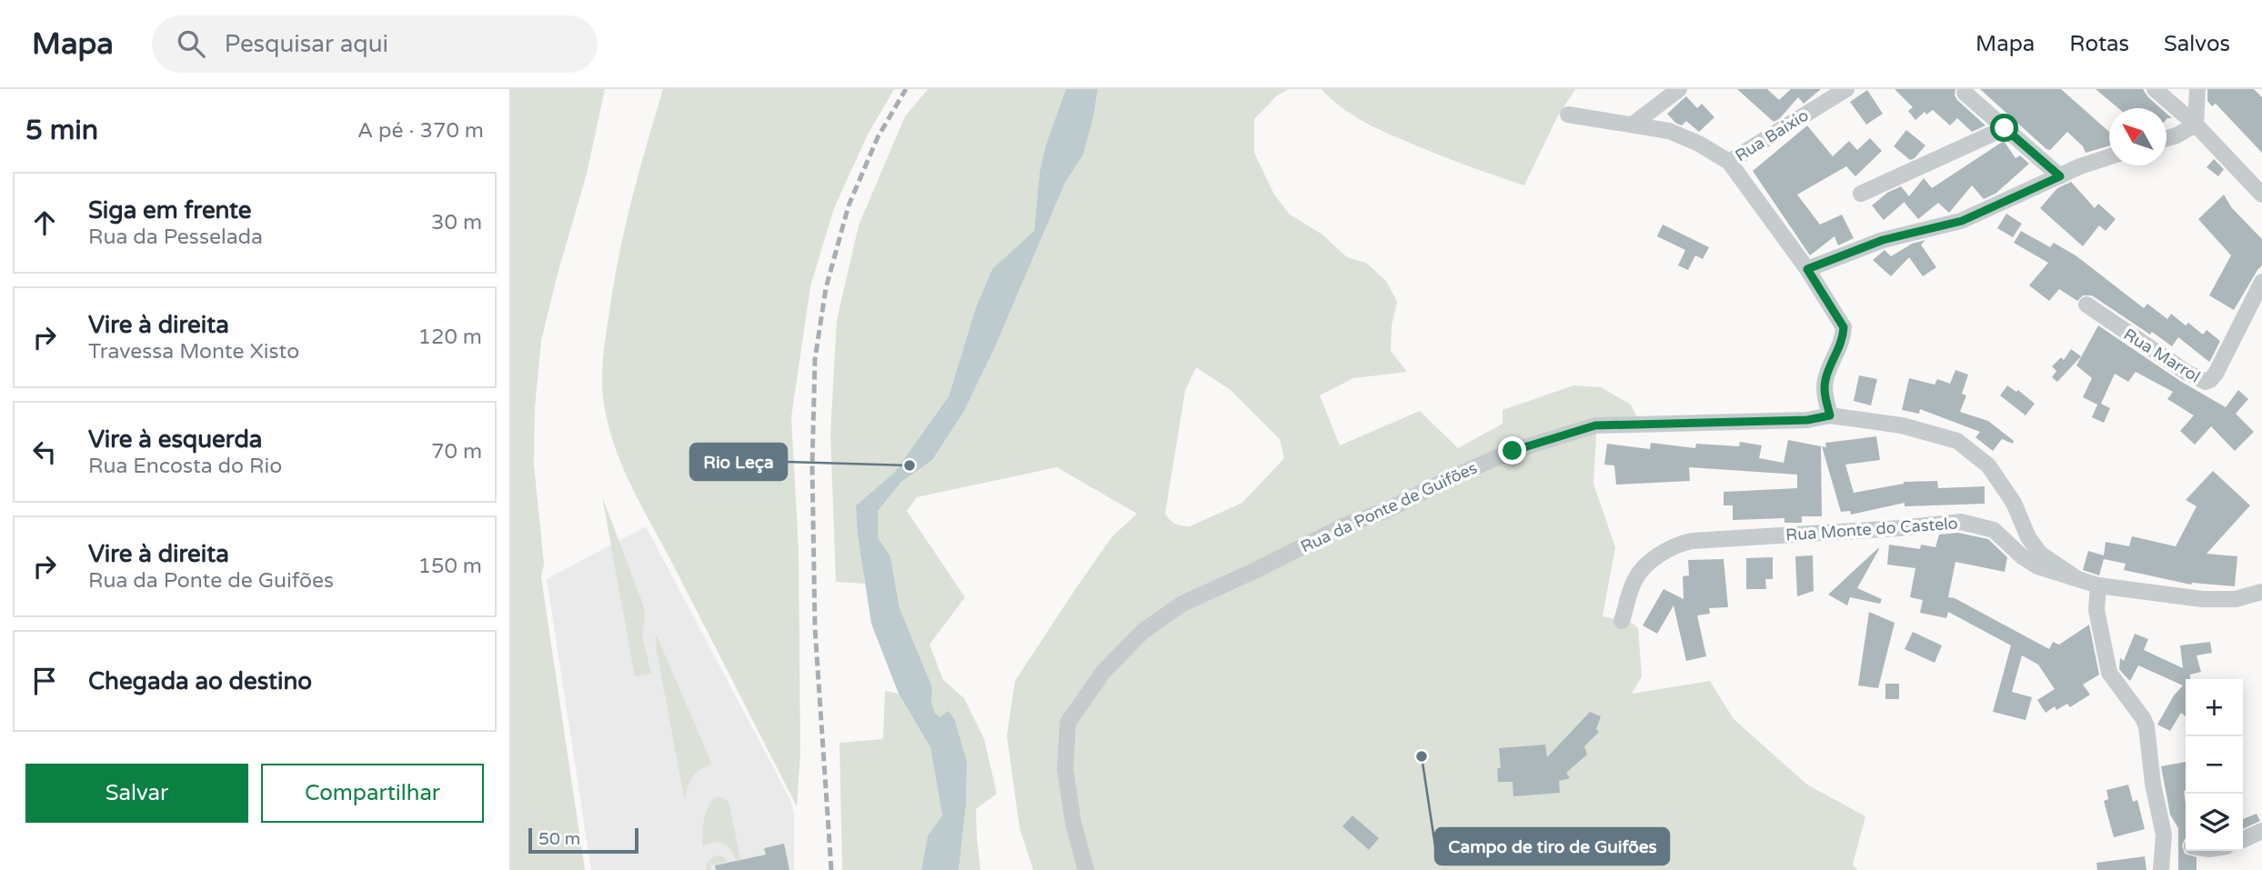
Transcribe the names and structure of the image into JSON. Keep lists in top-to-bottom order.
{
  "streets": {
    "street": [
      "Rua Baixio",
      "Rua Marrol",
      "Rua da Ponte de Guifões",
      "Rua Monte do Castelo"
    ]
  },
  "crossings": [
    ["Rua da Ponte de Guifões", "Rua Monte do Castelo"]
  ],
  "places": ["Rio Leça", "Campo de tiro de Guifões"],
  "scale_bar": "50 m",
  "north": "top left",
  "page": {
    "header": "Mapa",
    "search": "Pesquisar aqui",
    "nav": ["Mapa", "Rotas", "Salvos"],
    "heading": ["5 min", "A pé · 370 m"],
    "list": [
      ["Siga em frente", "Rua da Pesselada", "30 m"],
      ["Vire à direita", "Travessa Monte Xisto", "120 m"],
      ["Vire à esquerda", "Rua Encosta do Rio", "70 m"],
      ["Vire à direita", "Rua da Ponte de Guifões", "150 m"],
      "Chegada ao destino"
    ],
    "map_buttons": ["+", "−"],
    "buttons": ["Salvar", "Compartilhar"],
    "scale": "50 m"
  }
}
